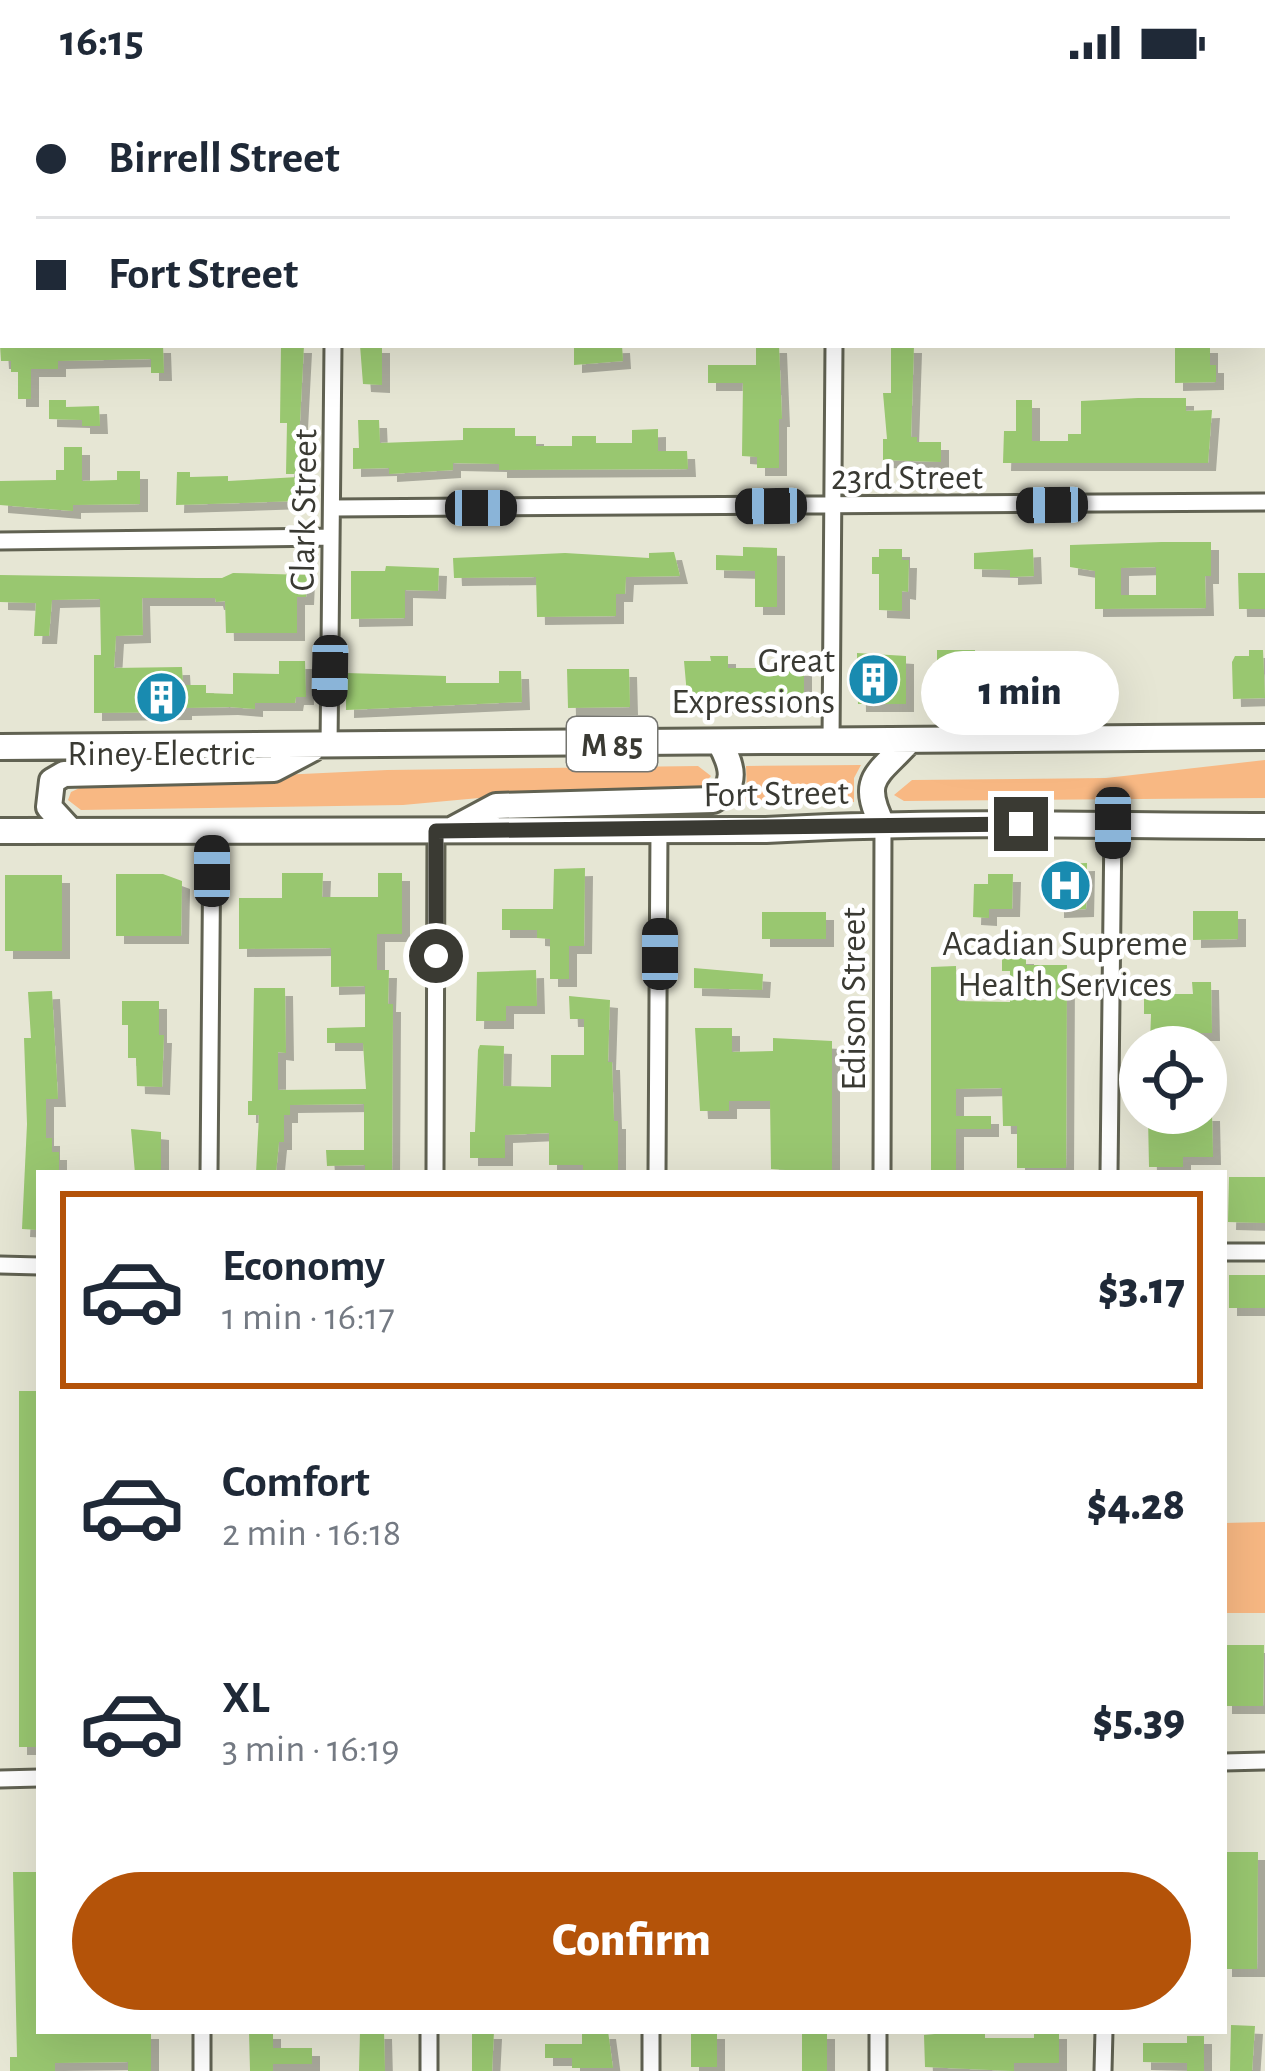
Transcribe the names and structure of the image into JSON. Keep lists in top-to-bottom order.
{
  "streets": {
    "main road": ["M 85", "Fort Street"],
    "street": ["23rd Street", "Clark Street", "Edison Street"]
  },
  "crossings": [
    ["23rd Street", "Clark Street"],
    ["Clark Street", "Fort Street"],
    ["Fort Street", "Edison Street"]
  ],
  "places": {
    "building": ["Great Expressions", "Riney Electric"],
    "hospital": ["Acadian Supreme Health Services"]
  },
  "page": {
    "status": "16:15",
    "banner": ["Birrell Street", "Fort Street"],
    "bubble": "1 min",
    "list": [
      {
        "name": "Economy",
        "note": "1 min · 16:17",
        "value": "$3.17"
      },
      {
        "name": "Comfort",
        "note": "2 min · 16:18",
        "value": "$4.28"
      },
      {
        "name": "XL",
        "note": "3 min · 16:19",
        "value": "$5.39"
      }
    ],
    "buttons": "Confirm"
  }
}
